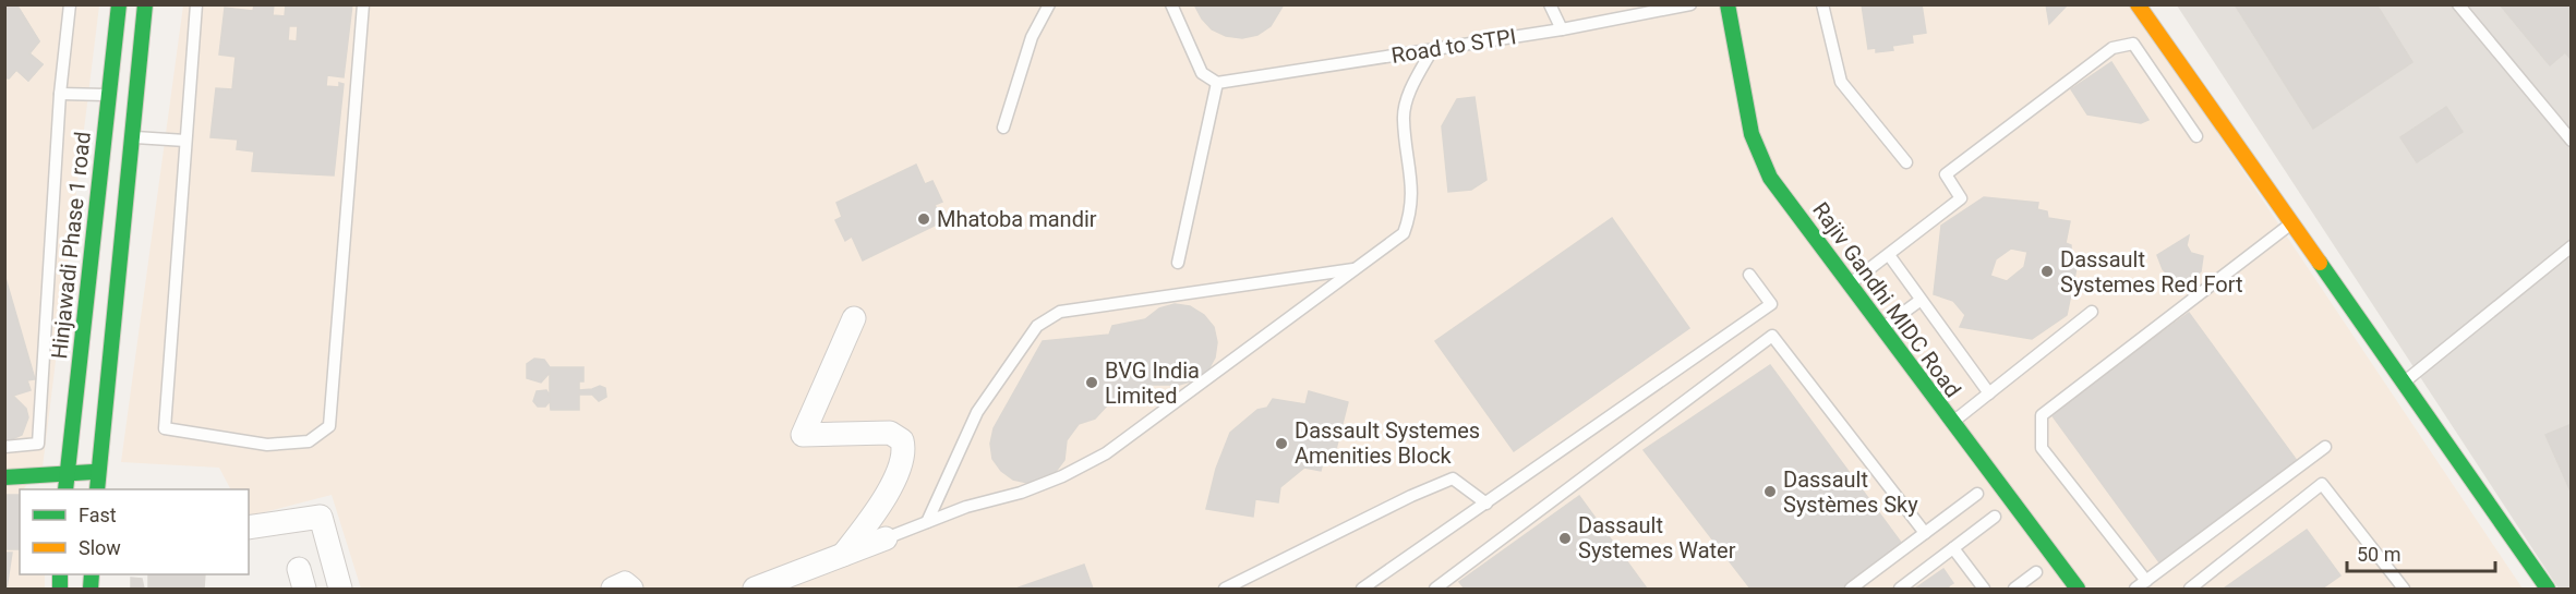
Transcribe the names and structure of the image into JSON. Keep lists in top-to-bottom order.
{
  "streets": {
    "main road": ["Hinjawadi Phase 1 road", "Rajiv Gandhi MIDC Road"],
    "lane": ["Road to STPI"]
  },
  "places": [
    "Mhatoba mandir",
    "Dassault Systemes Red Fort",
    "BVG India Limited",
    "Dassault Systemes Amenities Block",
    "Dassault Systèmes Sky",
    "Dassault Systemes Water"
  ],
  "legend": ["Fast", "Slow"],
  "scale_bar": "50 m"
}
